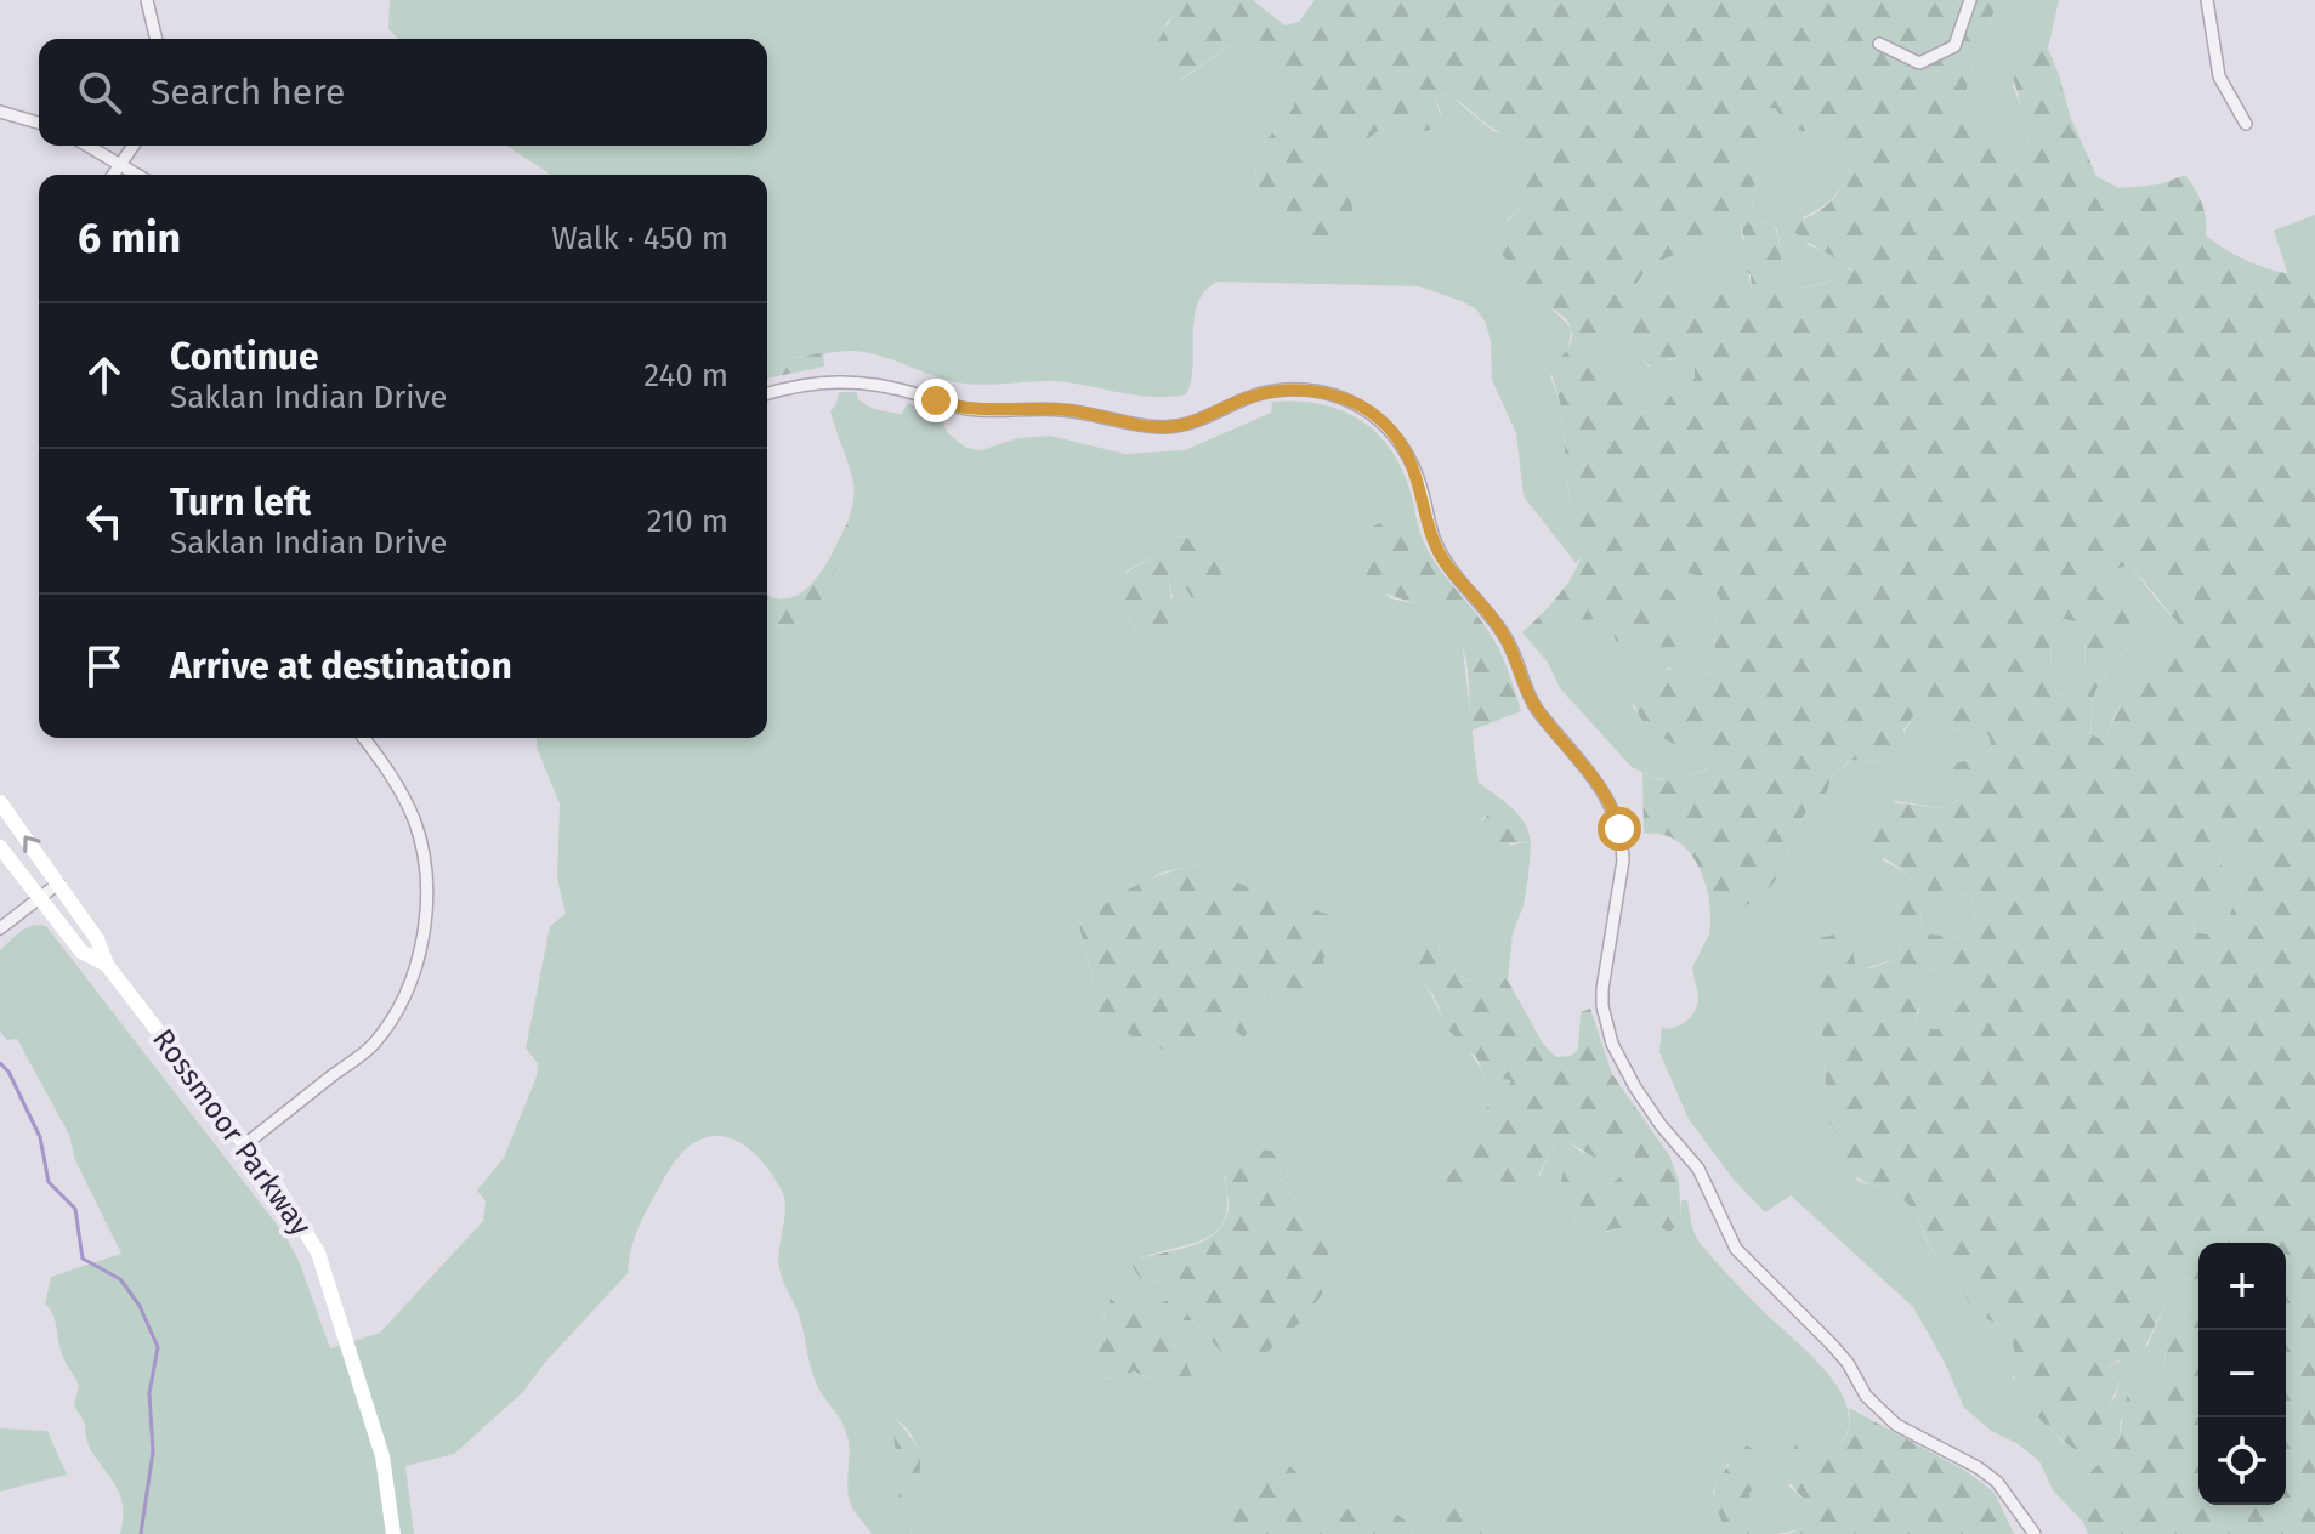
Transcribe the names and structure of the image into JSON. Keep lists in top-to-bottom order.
{
  "streets": {
    "street": ["Rossmoor Parkway"]
  },
  "page": {
    "search": "Search here",
    "heading": ["6 min", "Walk · 450 m"],
    "list": [
      ["Continue", "Saklan Indian Drive", "240 m"],
      ["Turn left", "Saklan Indian Drive", "210 m"],
      "Arrive at destination"
    ],
    "map_buttons": ["+", "−"]
  }
}
